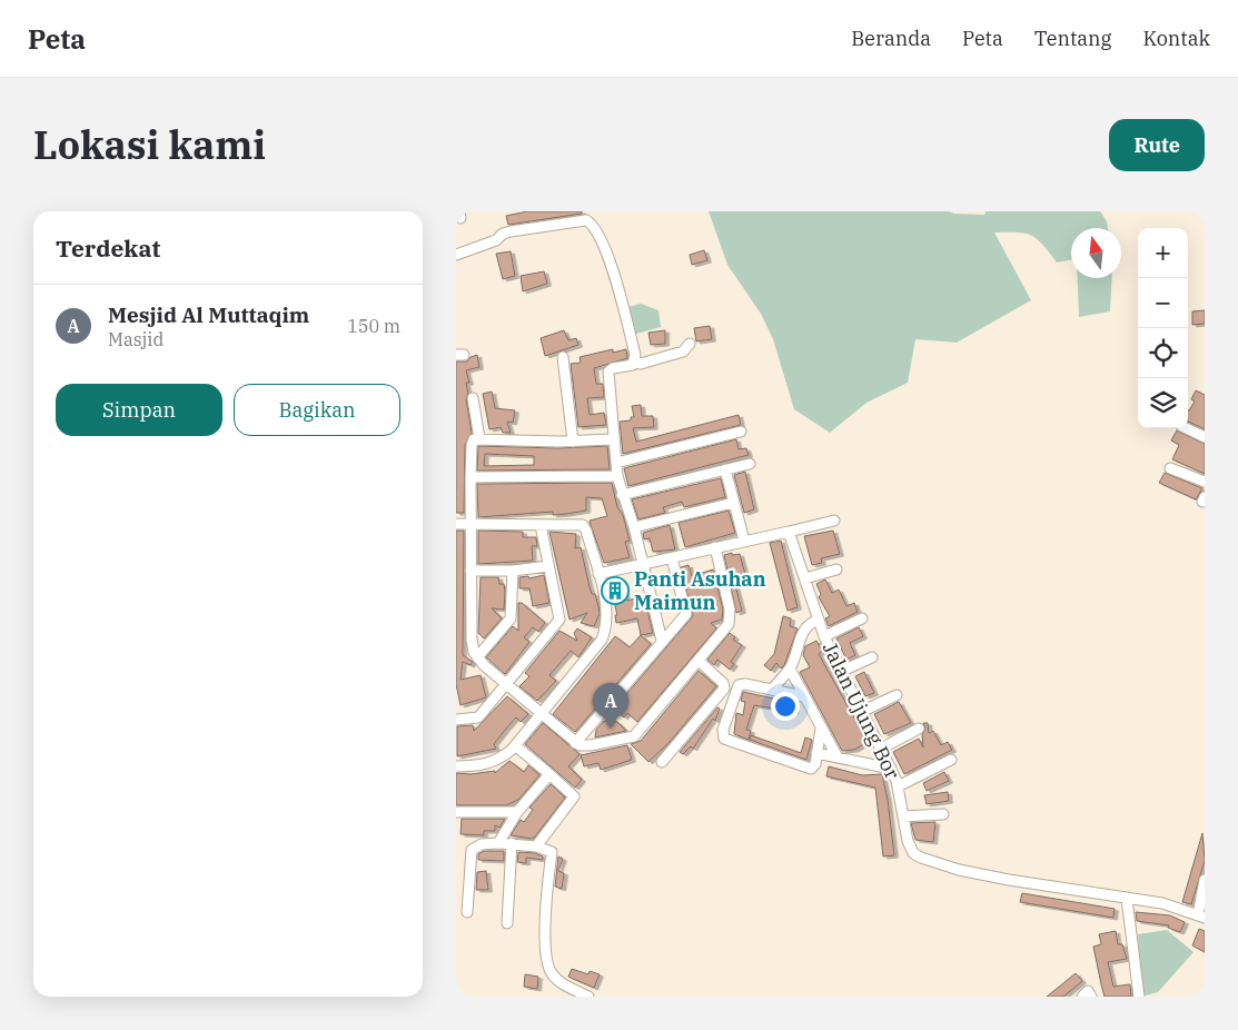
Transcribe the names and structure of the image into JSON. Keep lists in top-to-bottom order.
{
  "streets": {
    "street": ["Jalan Ujung Bor"]
  },
  "places": {
    "building": ["Panti Asuhan Maimun"]
  },
  "north": "top",
  "page": {
    "header": "Peta",
    "nav": [
      "Beranda",
      "Peta",
      "Tentang",
      "Kontak"
    ],
    "title": "Lokasi kami",
    "buttons": [
      "Rute",
      ["Simpan", "Bagikan"]
    ],
    "heading": "Terdekat",
    "map_buttons": ["+", "−"],
    "list": [
      {
        "mark": "A",
        "name": "Mesjid Al Muttaqim",
        "note": "Masjid",
        "value": "150 m"
      }
    ],
    "pins": "A"
  }
}
